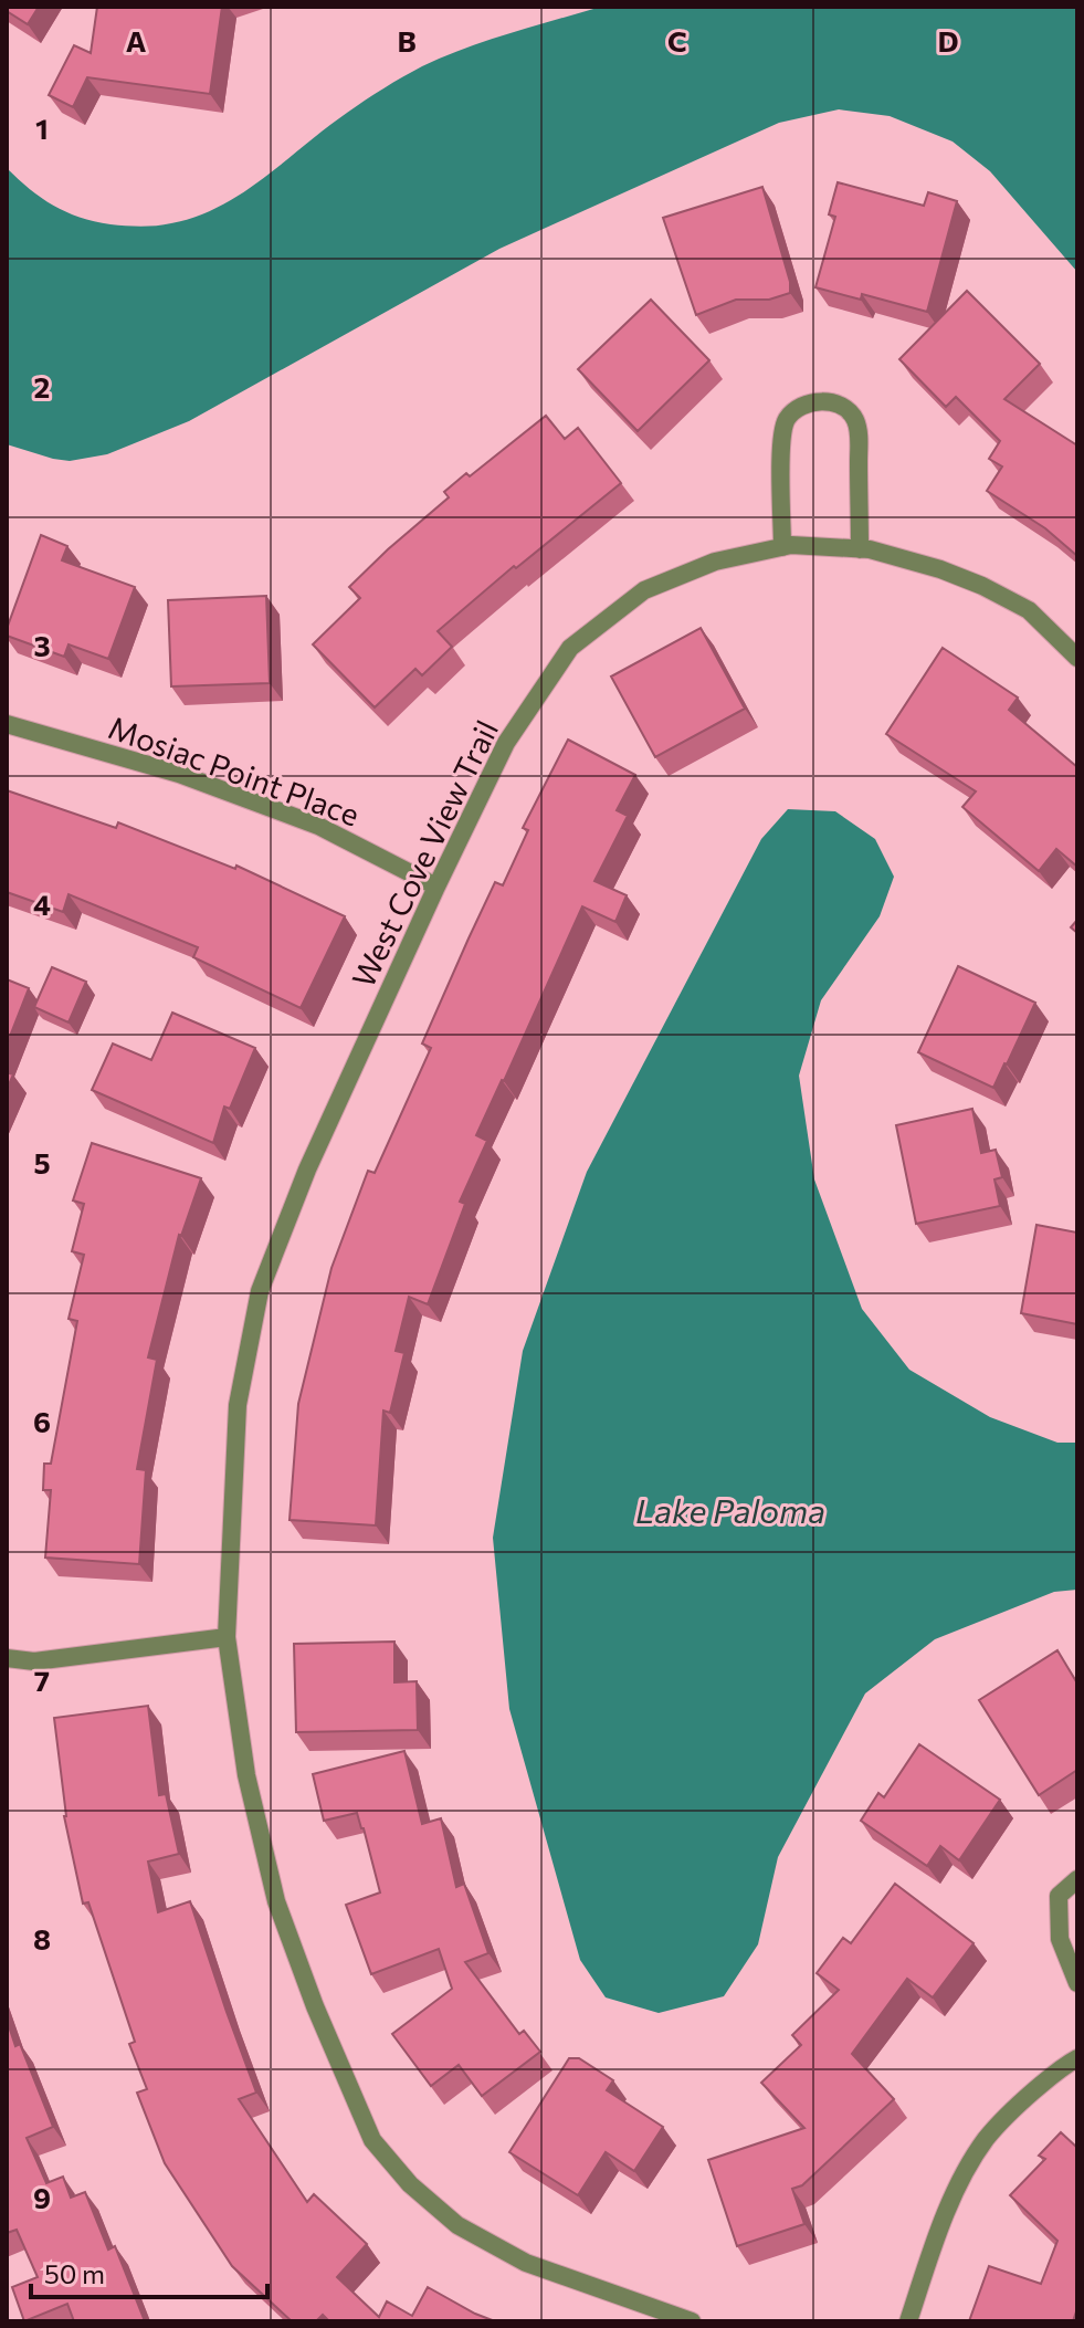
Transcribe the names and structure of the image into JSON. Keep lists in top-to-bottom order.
{
  "streets": {
    "street": ["Mosiac Point Place", "West Cove View Trail"]
  },
  "crossings": [
    ["Mosiac Point Place", "West Cove View Trail"]
  ],
  "water": ["Lake Paloma"],
  "scale_bar": "50 m",
  "grid": {
    "columns": [
      "A",
      "B",
      "C",
      "D"
    ],
    "rows": [
      "1",
      "2",
      "3",
      "4",
      "5",
      "6",
      "7",
      "8",
      "9"
    ]
  }
}
